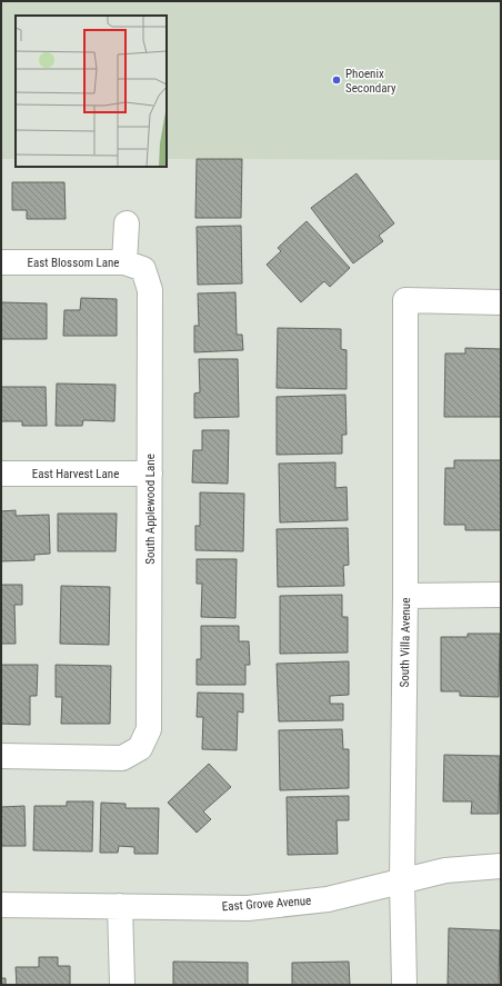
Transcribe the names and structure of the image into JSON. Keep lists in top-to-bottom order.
{
  "streets": {
    "street": [
      "East Blossom Lane",
      "East Harvest Lane",
      "South Applewood Lane",
      "South Villa Avenue",
      "East Grove Avenue"
    ]
  },
  "crossings": [
    ["East Blossom Lane", "South Applewood Lane"],
    ["East Harvest Lane", "South Applewood Lane"],
    ["South Villa Avenue", "East Grove Avenue"]
  ],
  "places": ["Phoenix Secondary"]
}
